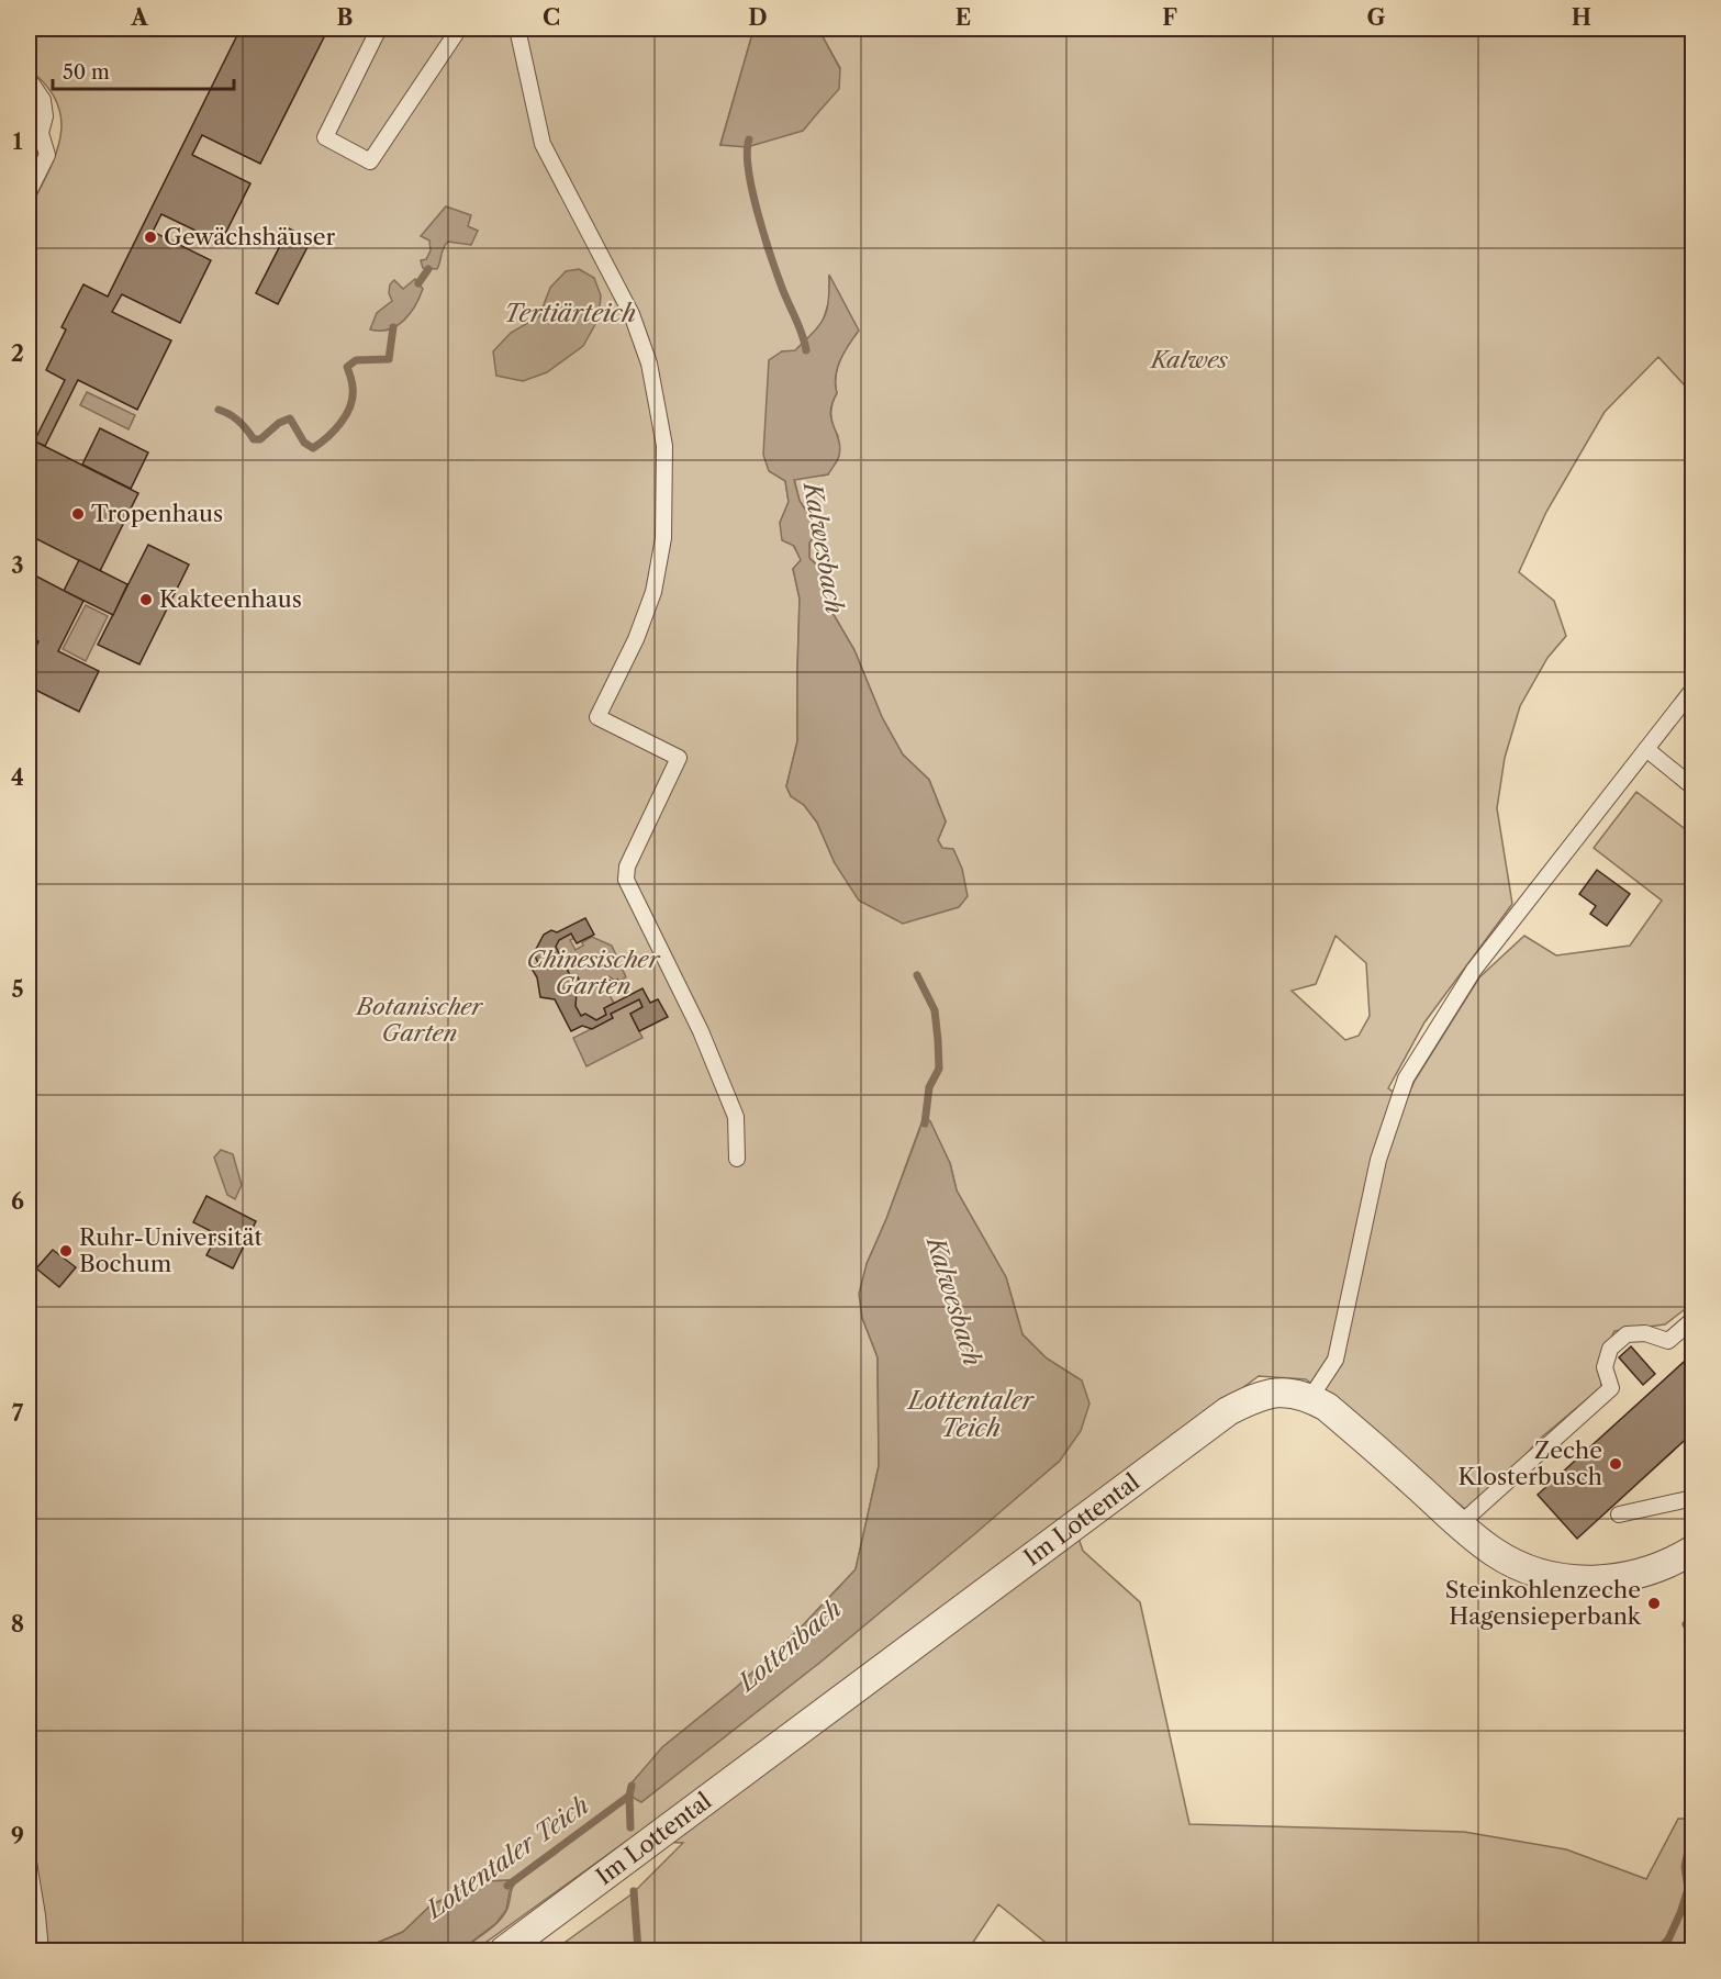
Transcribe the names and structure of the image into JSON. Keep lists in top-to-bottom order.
{
  "streets": {
    "street": ["Im Lottental"]
  },
  "water": [
    "Tertiärteich",
    "Kalwesbach",
    "Lottentaler Teich",
    "Lottenbach"
  ],
  "parks": ["Kalwes", "Chinesischer Garten", "Botanischer Garten"],
  "places": [
    "Gewächshäuser",
    "Tropenhaus",
    "Kakteenhaus",
    "Ruhr-Universität Bochum",
    "Zeche Klosterbusch",
    "Steinkohlenzeche Hagensieperbank"
  ],
  "scale_bar": "50 m",
  "grid": {
    "columns": [
      "A",
      "B",
      "C",
      "D",
      "E",
      "F",
      "G",
      "H"
    ],
    "rows": [
      "1",
      "2",
      "3",
      "4",
      "5",
      "6",
      "7",
      "8",
      "9"
    ]
  }
}
